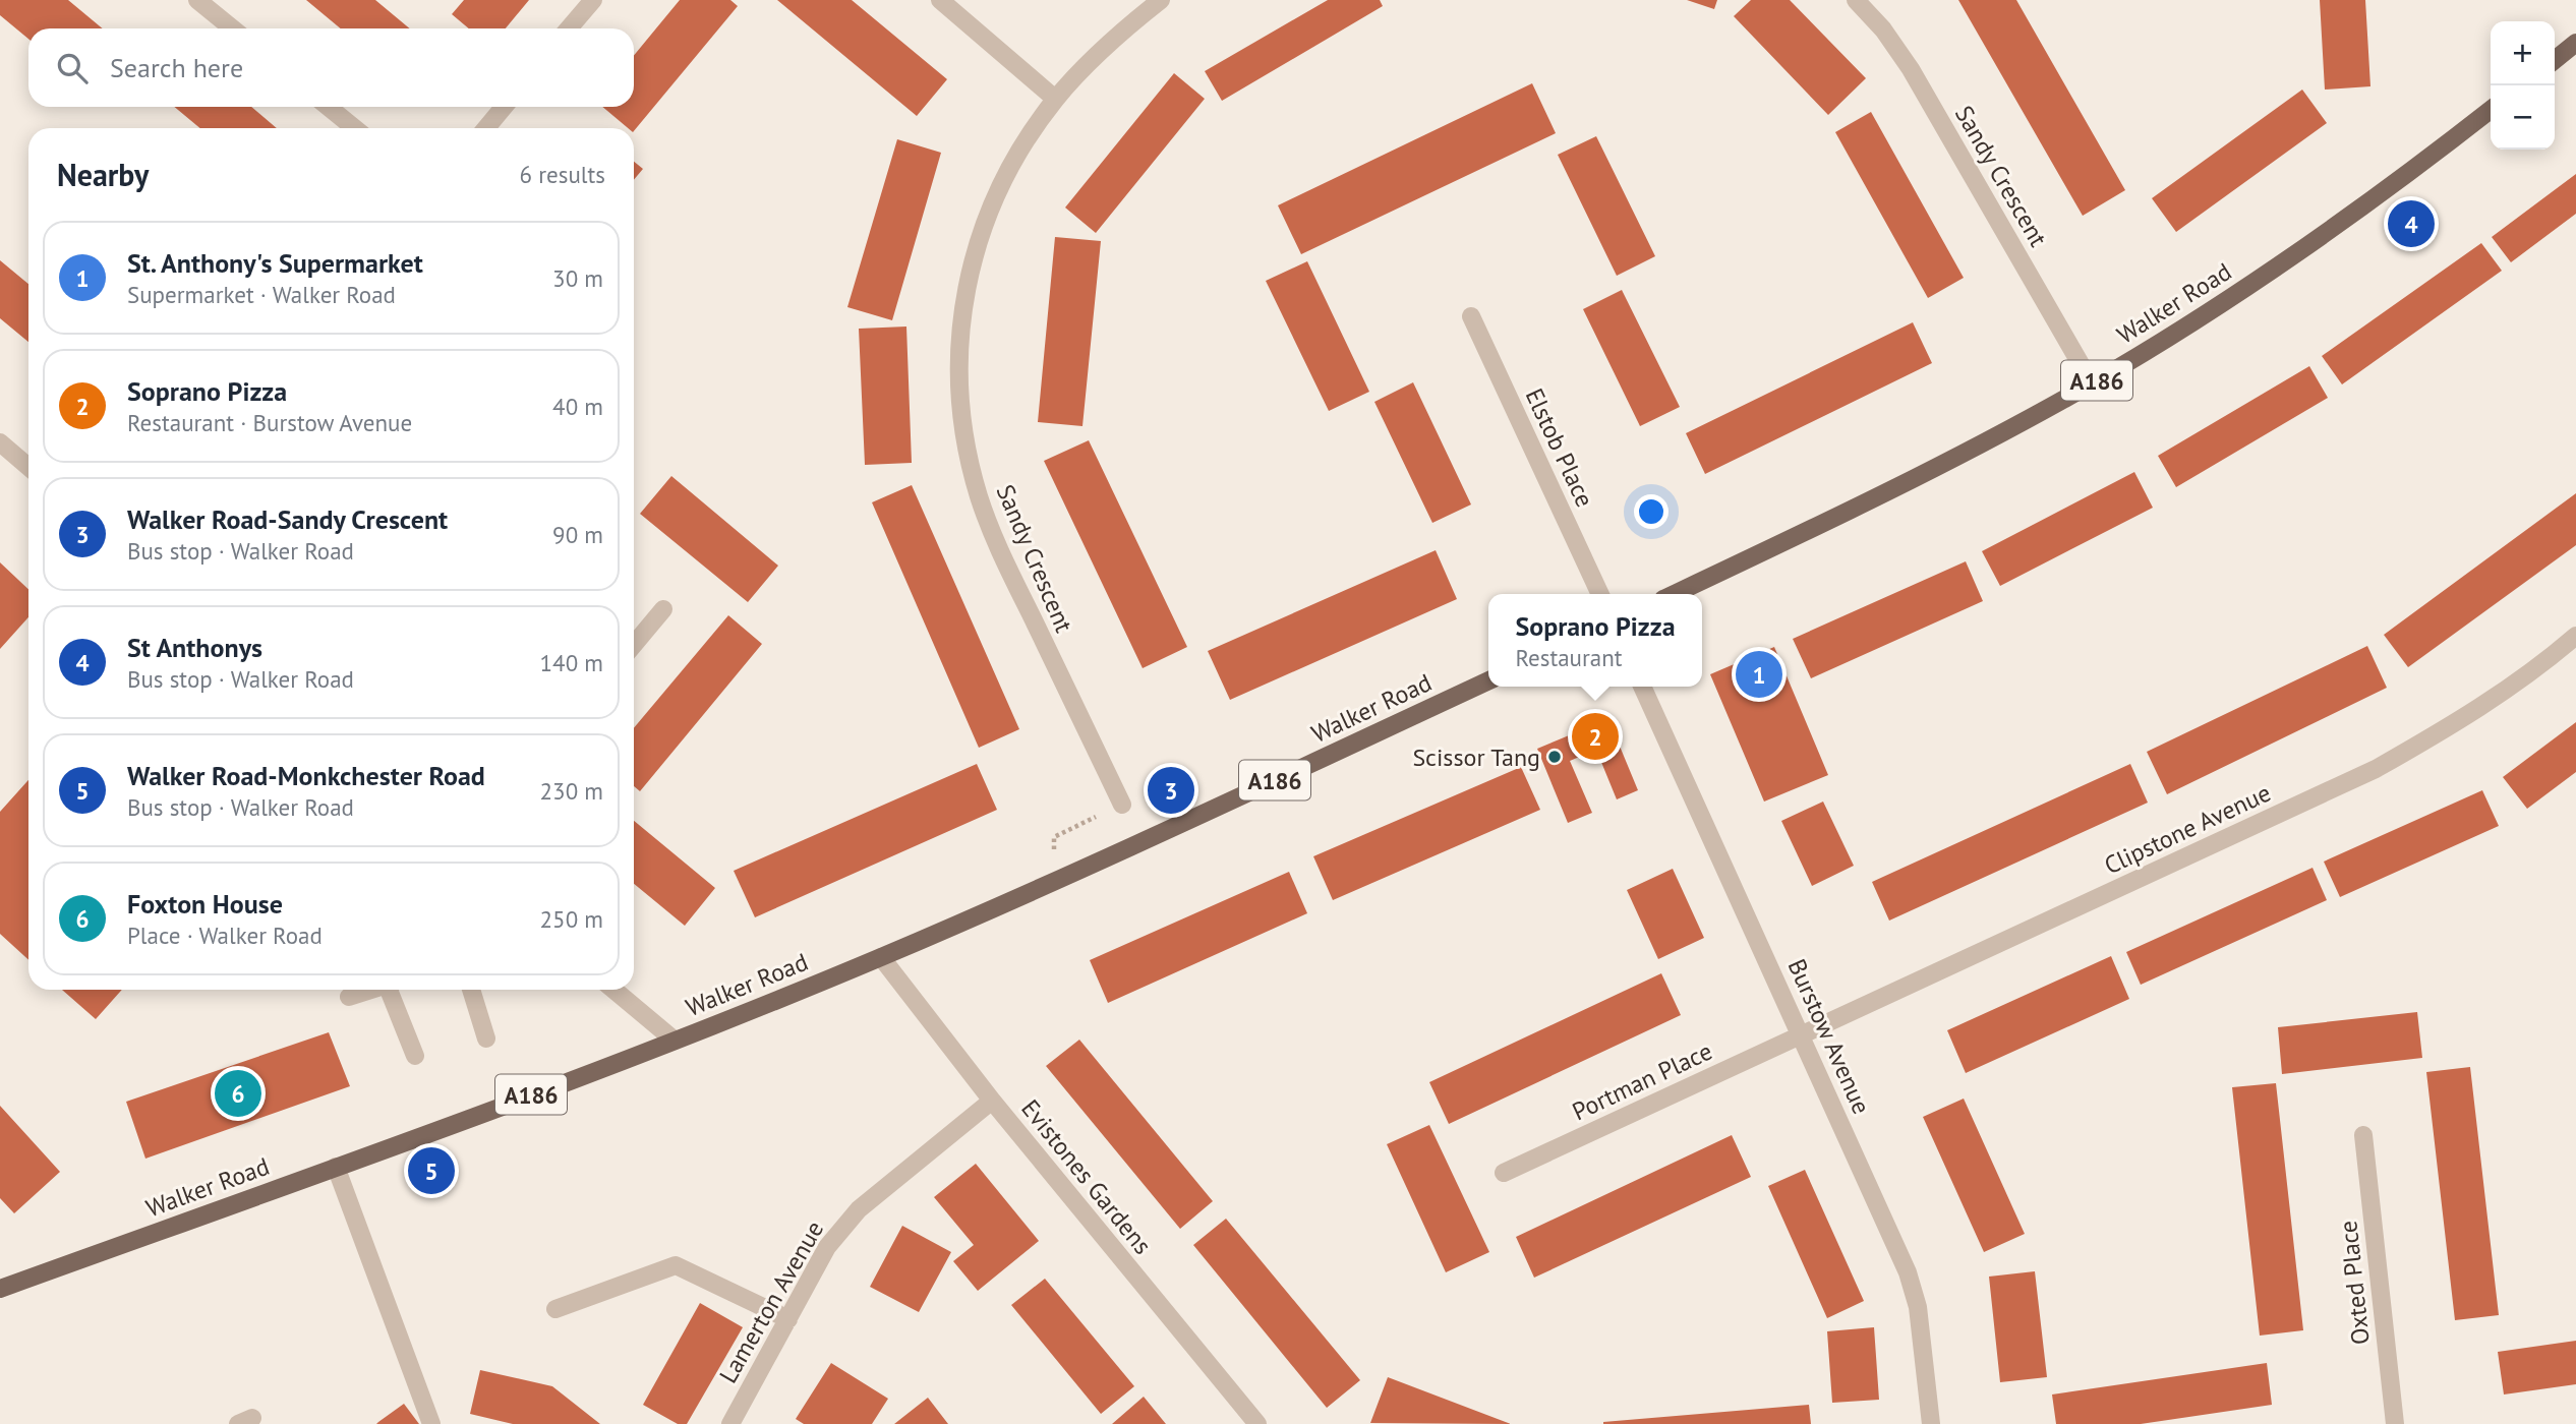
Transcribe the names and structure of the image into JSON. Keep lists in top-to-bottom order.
{
  "streets": {
    "main road": ["Walker Road", "A186"],
    "street": [
      "Sandy Crescent",
      "Elstob Place",
      "Clipstone Avenue",
      "Burstow Avenue",
      "Portman Place",
      "Evistones Gardens",
      "Oxted Place",
      "Lamerton Avenue"
    ]
  },
  "crossings": [
    ["Sandy Crescent", "Walker Road"],
    ["Walker Road", "Evistones Gardens"],
    ["Clipstone Avenue", "Burstow Avenue"],
    ["Clipstone Avenue", "Portman Place"],
    ["Burstow Avenue", "Portman Place"],
    ["Evistones Gardens", "Lamerton Avenue"]
  ],
  "places": ["Scissor Tang"],
  "page": {
    "map_buttons": ["+", "−"],
    "search": "Search here",
    "heading": ["Nearby", "6 results"],
    "pins": [
      "4",
      "1",
      "2",
      "3",
      "6",
      "5"
    ],
    "list": [
      {
        "mark": "1",
        "name": "St. Anthony's Supermarket",
        "note": "Supermarket · Walker Road",
        "value": "30 m"
      },
      {
        "mark": "2",
        "name": "Soprano Pizza",
        "note": "Restaurant · Burstow Avenue",
        "value": "40 m"
      },
      {
        "mark": "3",
        "name": "Walker Road-Sandy Crescent",
        "note": "Bus stop · Walker Road",
        "value": "90 m"
      },
      {
        "mark": "4",
        "name": "St Anthonys",
        "note": "Bus stop · Walker Road",
        "value": "140 m"
      },
      {
        "mark": "5",
        "name": "Walker Road-Monkchester Road",
        "note": "Bus stop · Walker Road",
        "value": "230 m"
      },
      {
        "mark": "6",
        "name": "Foxton House",
        "note": "Place · Walker Road",
        "value": "250 m"
      }
    ],
    "popup": ["Soprano Pizza", "Restaurant"]
  }
}
